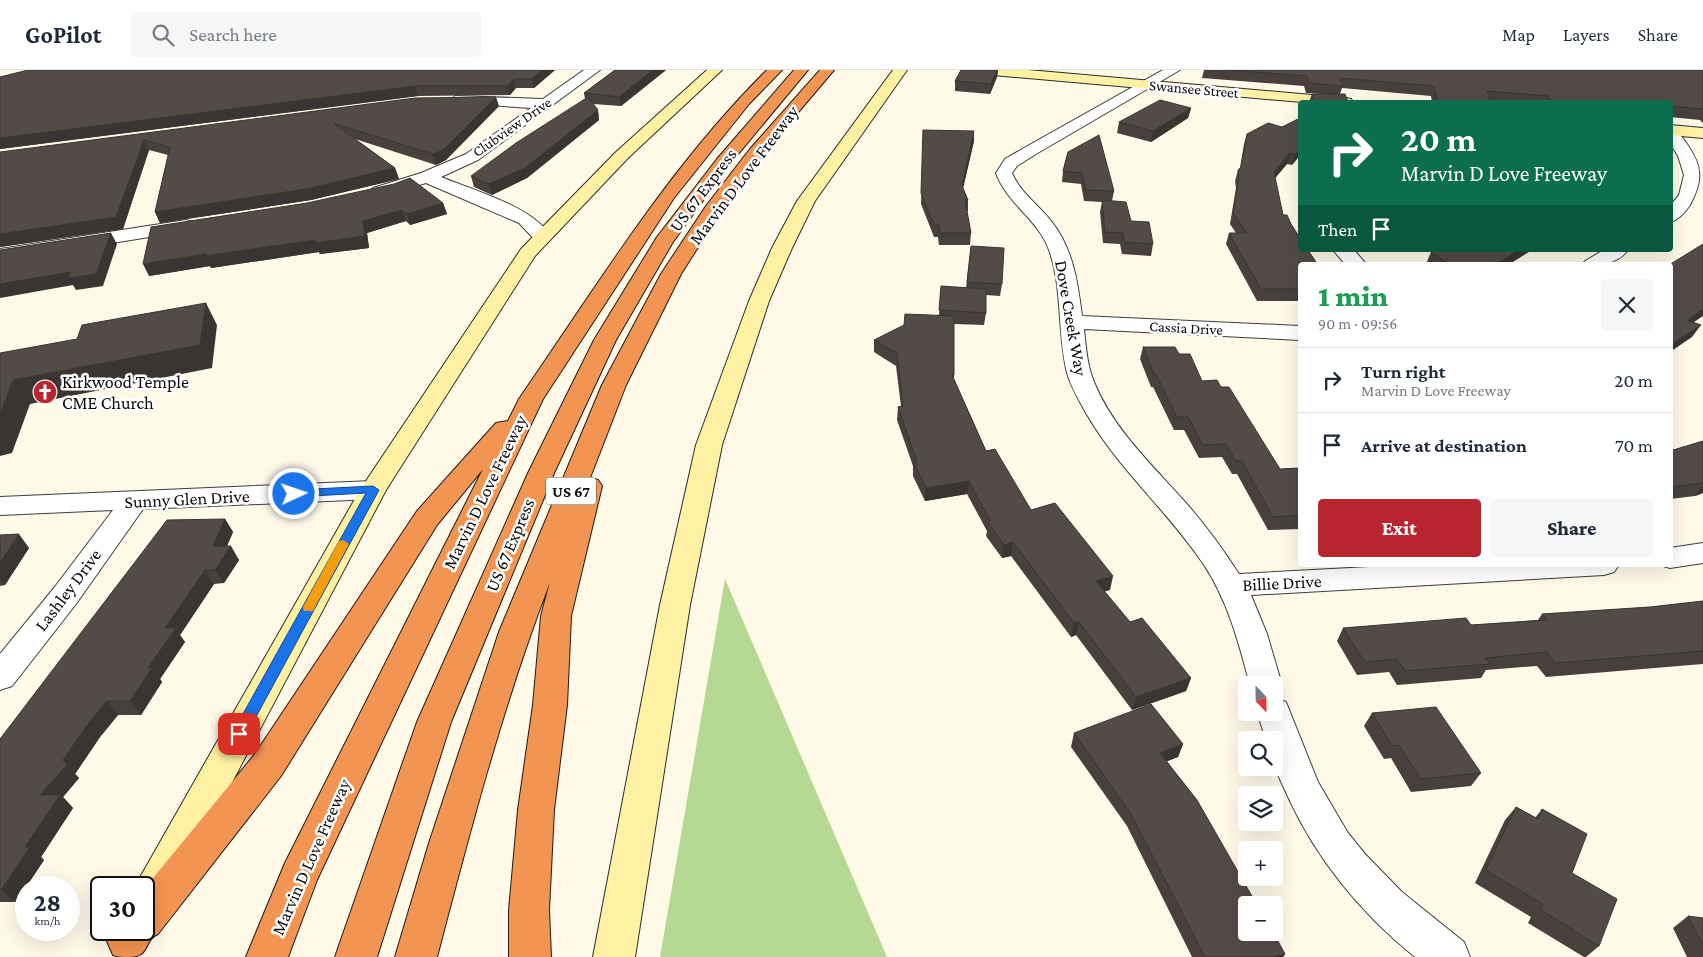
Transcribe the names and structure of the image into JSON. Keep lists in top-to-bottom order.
{
  "streets": {
    "highway": ["Marvin D Love Freeway", "US 67 Express", "US 67"],
    "main road": ["Swansee Street"],
    "street": [
      "Clubview Drive",
      "Dove Creek Way",
      "Cassia Drive",
      "Sunny Glen Drive",
      "Billie Drive",
      "Lashley Drive"
    ]
  },
  "crossings": [
    ["Swansee Street", "Dove Creek Way"],
    ["Marvin D Love Freeway", "US 67 Express"],
    ["Dove Creek Way", "Cassia Drive"],
    ["Dove Creek Way", "Billie Drive"],
    ["Sunny Glen Drive", "Lashley Drive"]
  ],
  "places": {
    "church": ["Kirkwood Temple CME Church"]
  },
  "north": "bottom",
  "page": {
    "header": "GoPilot",
    "search": "Search here",
    "nav": ["Map", "Layers", "Share"],
    "turn": ["20 m", "Marvin D Love Freeway"],
    "then": "Then",
    "heading": ["1 min", "90 m · 09:56"],
    "list": [
      {
        "name": "Turn right",
        "note": "Marvin D Love Freeway",
        "value": "20 m"
      },
      {
        "name": "Arrive at destination",
        "value": "70 m"
      }
    ],
    "buttons": ["Exit", "Share"],
    "map_buttons": ["+", "−"],
    "speed": "28 km/h",
    "limit": "30"
  }
}
